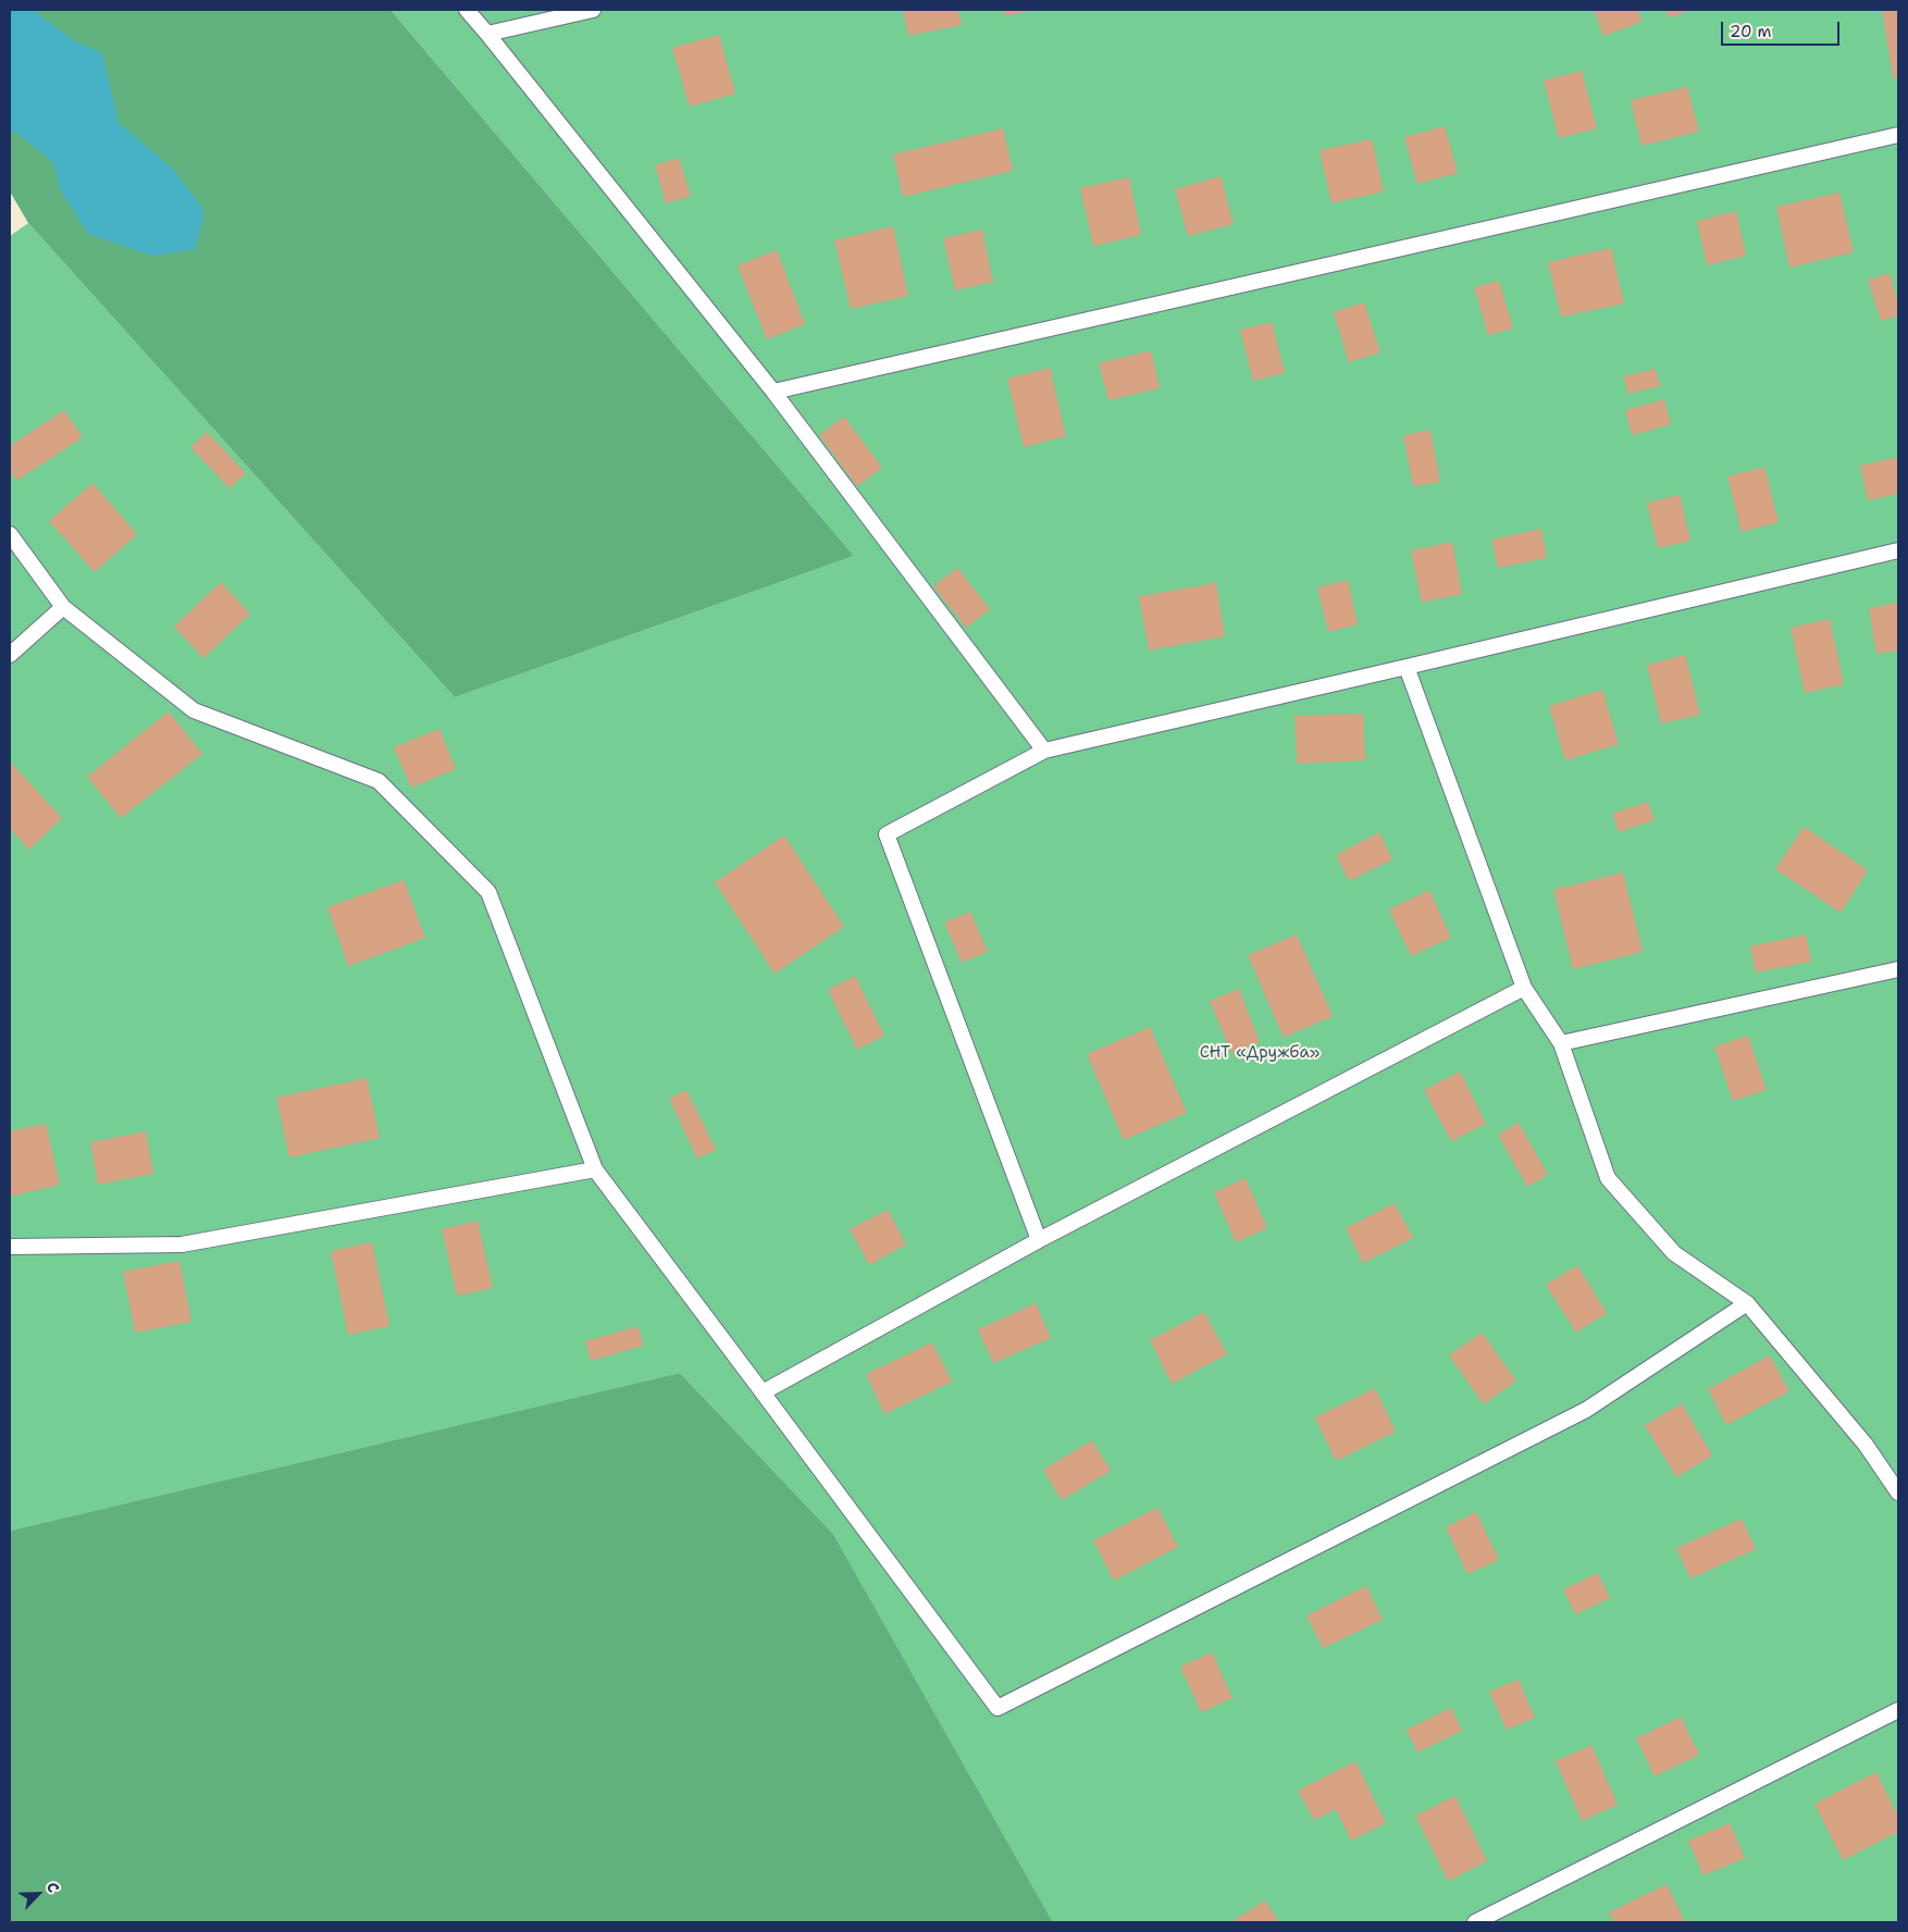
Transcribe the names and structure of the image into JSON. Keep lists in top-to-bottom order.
{
  "parks": ["СНТ «Дружба»"],
  "scale_bar": "20 m",
  "north": "top right"
}
